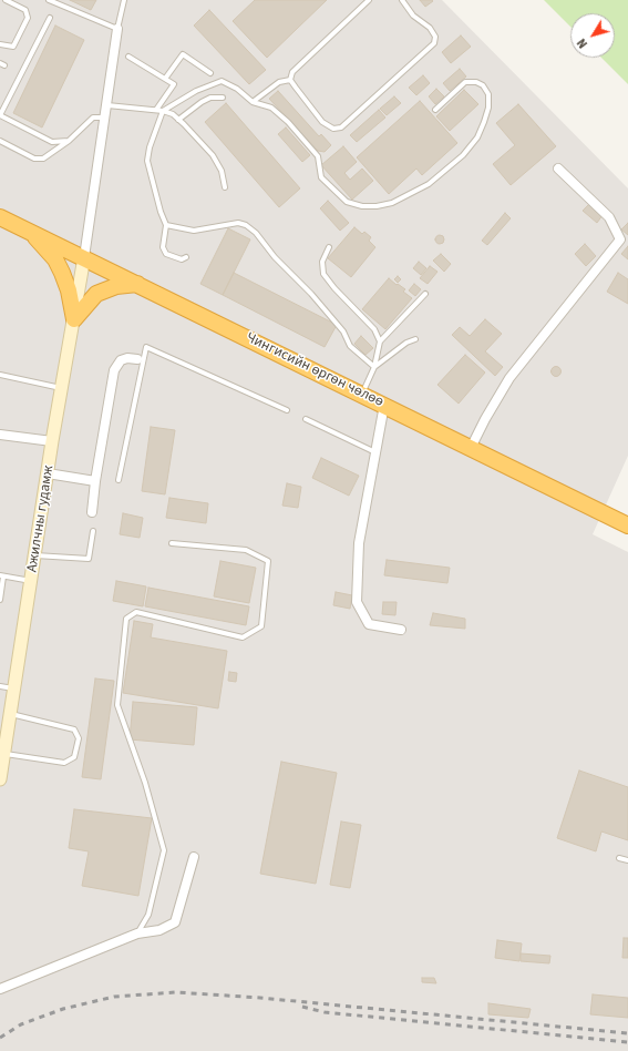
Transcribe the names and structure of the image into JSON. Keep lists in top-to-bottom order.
{
  "streets": {
    "highway": ["Чингисийн өргөн чөлөө"],
    "main road": ["Ажилчны гудамж"]
  },
  "crossings": [
    ["Чингисийн өргөн чөлөө", "Ажилчны гудамж"]
  ],
  "north": "bottom left"
}
